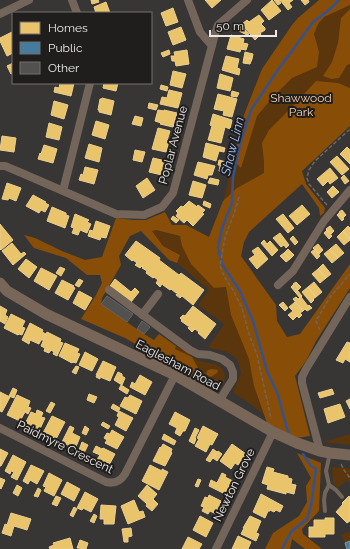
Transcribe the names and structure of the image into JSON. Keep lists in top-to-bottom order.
{
  "streets": {
    "street": [
      "Poplar Avenue",
      "Eaglesham Road",
      "Paidmyre Crescent",
      "Newton Grove"
    ]
  },
  "crossings": [
    ["Eaglesham Road", "Paidmyre Crescent"],
    ["Eaglesham Road", "Newton Grove"]
  ],
  "water": ["Shaw Linn"],
  "parks": ["Shawwood Park"],
  "legend": ["Homes", "Public", "Other"],
  "scale_bar": "50 m"
}
